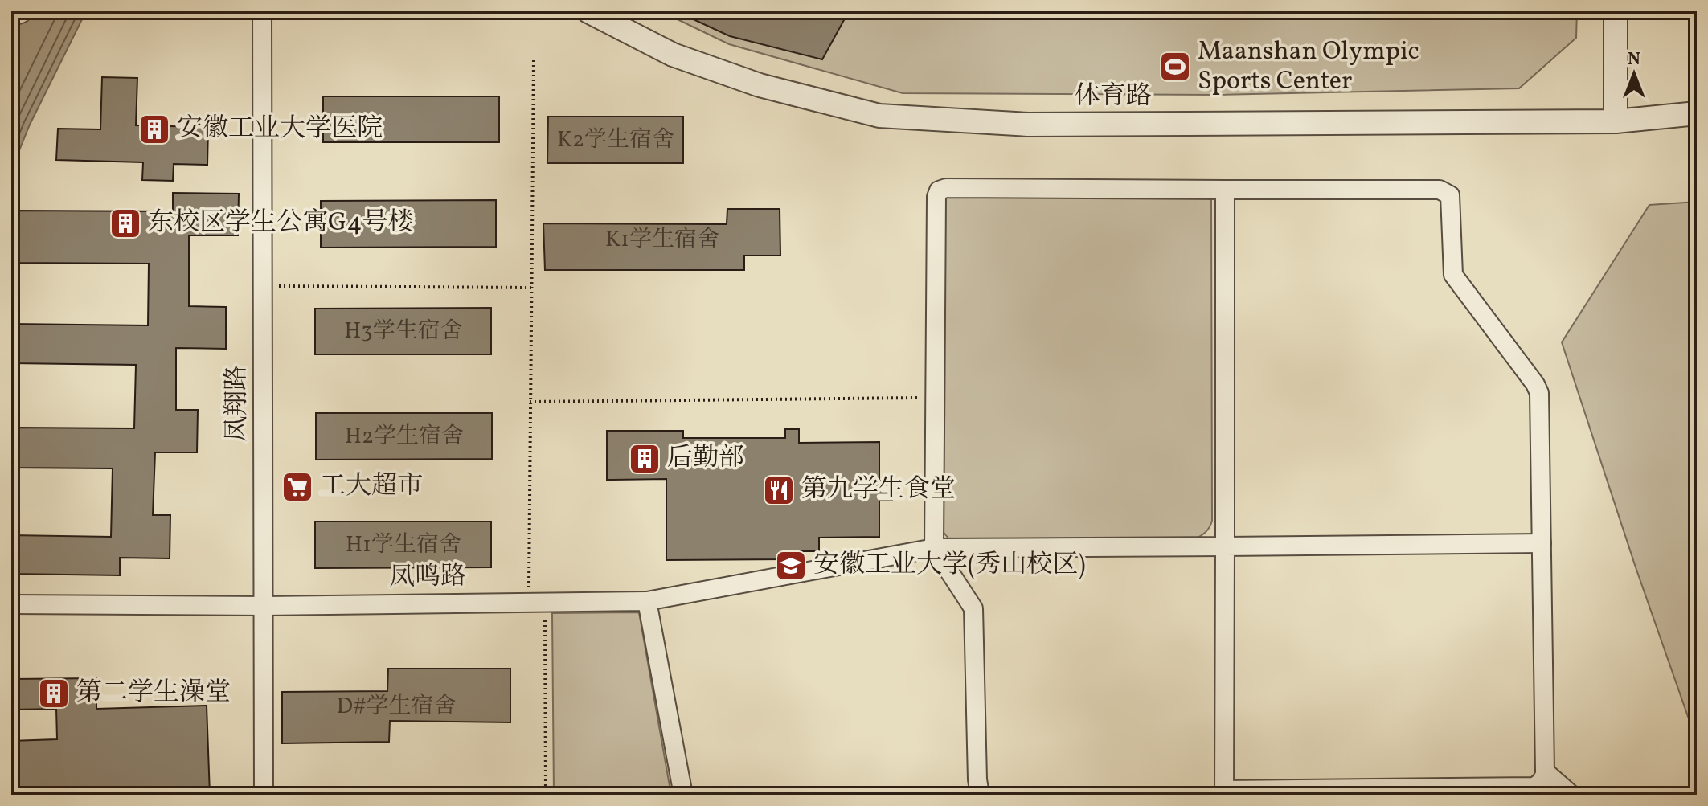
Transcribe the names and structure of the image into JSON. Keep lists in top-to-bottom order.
{
  "streets": {
    "street": ["体育路", "凤翔路", "凤鸣路"]
  },
  "crossings": [
    ["凤翔路", "凤鸣路"]
  ],
  "places": {
    "sports": ["Maanshan Olympic Sports Center"],
    "building": [
      "安徽工业大学医院",
      "东校区学生公寓G4号楼",
      "后勤部",
      "第二学生澡堂"
    ],
    "supermarket": ["工大超市"],
    "restaurant": ["第九学生食堂"],
    "school or university": ["安徽工业大学(秀山校区)"]
  },
  "house_numbers": [
    "K2学生宿舍",
    "K1学生宿舍",
    "H3学生宿舍",
    "H2学生宿舍",
    "H1学生宿舍",
    "D#学生宿舍"
  ],
  "north": "top"
}
